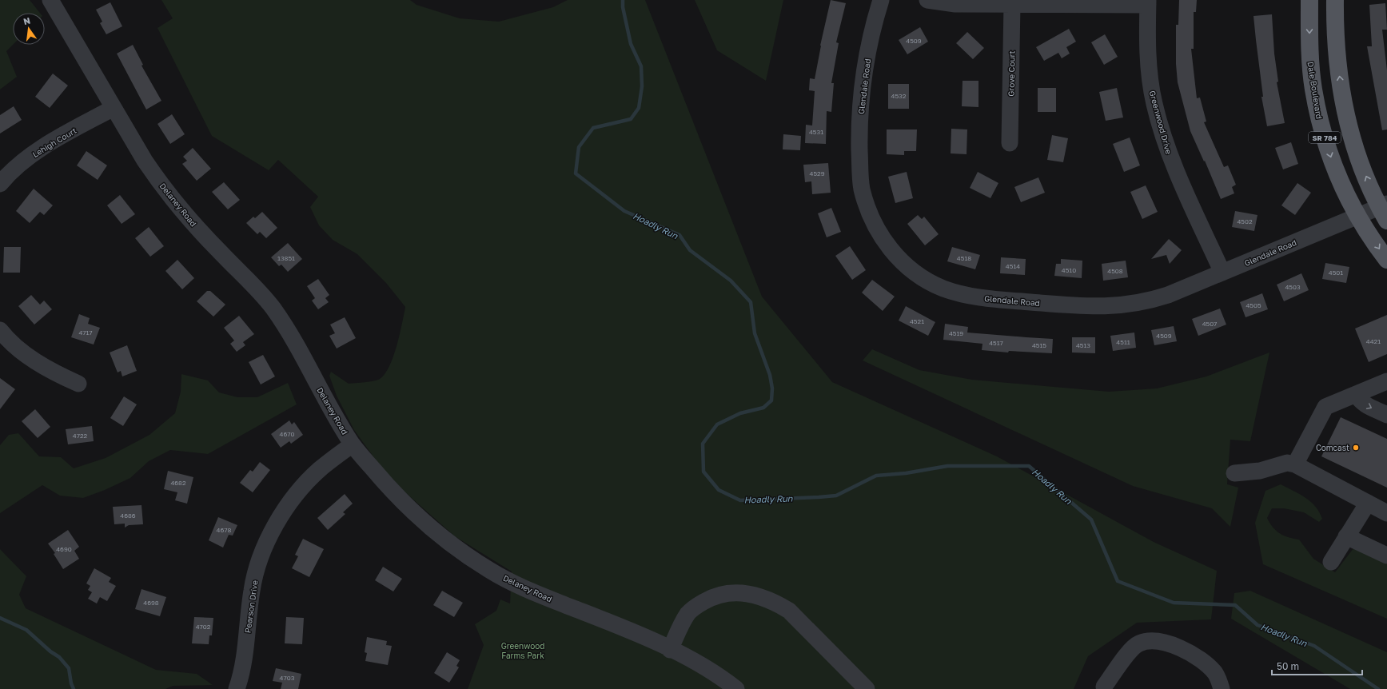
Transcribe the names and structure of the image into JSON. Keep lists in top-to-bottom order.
{
  "streets": {
    "main road": ["Dale Boulevard", "SR 784"],
    "street": [
      "Grove Court",
      "Glendale Road",
      "Greenwood Drive",
      "Lehigh Court",
      "Delaney Road",
      "Pearson Drive"
    ]
  },
  "crossings": [
    ["Glendale Road", "Dale Boulevard"],
    ["Glendale Road", "Greenwood Drive"],
    ["Glendale Road", "SR 784"],
    ["Lehigh Court", "Delaney Road"],
    ["Delaney Road", "Pearson Drive"]
  ],
  "water": ["Hoadly Run"],
  "parks": ["Greenwood Farms Park"],
  "places": ["Comcast"],
  "house_numbers": [
    "4509",
    "4532",
    "4531",
    "4529",
    "4502",
    "13851",
    "4518",
    "4514",
    "4510",
    "4508",
    "4501",
    "4503",
    "4505",
    "4521",
    "4507",
    "4717",
    "4519",
    "4509",
    "4421",
    "4511",
    "4517",
    "4515",
    "4513",
    "4670",
    "4722",
    "4682",
    "4686",
    "4678",
    "4690",
    "4698",
    "4702",
    "4703"
  ],
  "scale_bar": "50 m",
  "north": "top"
}
